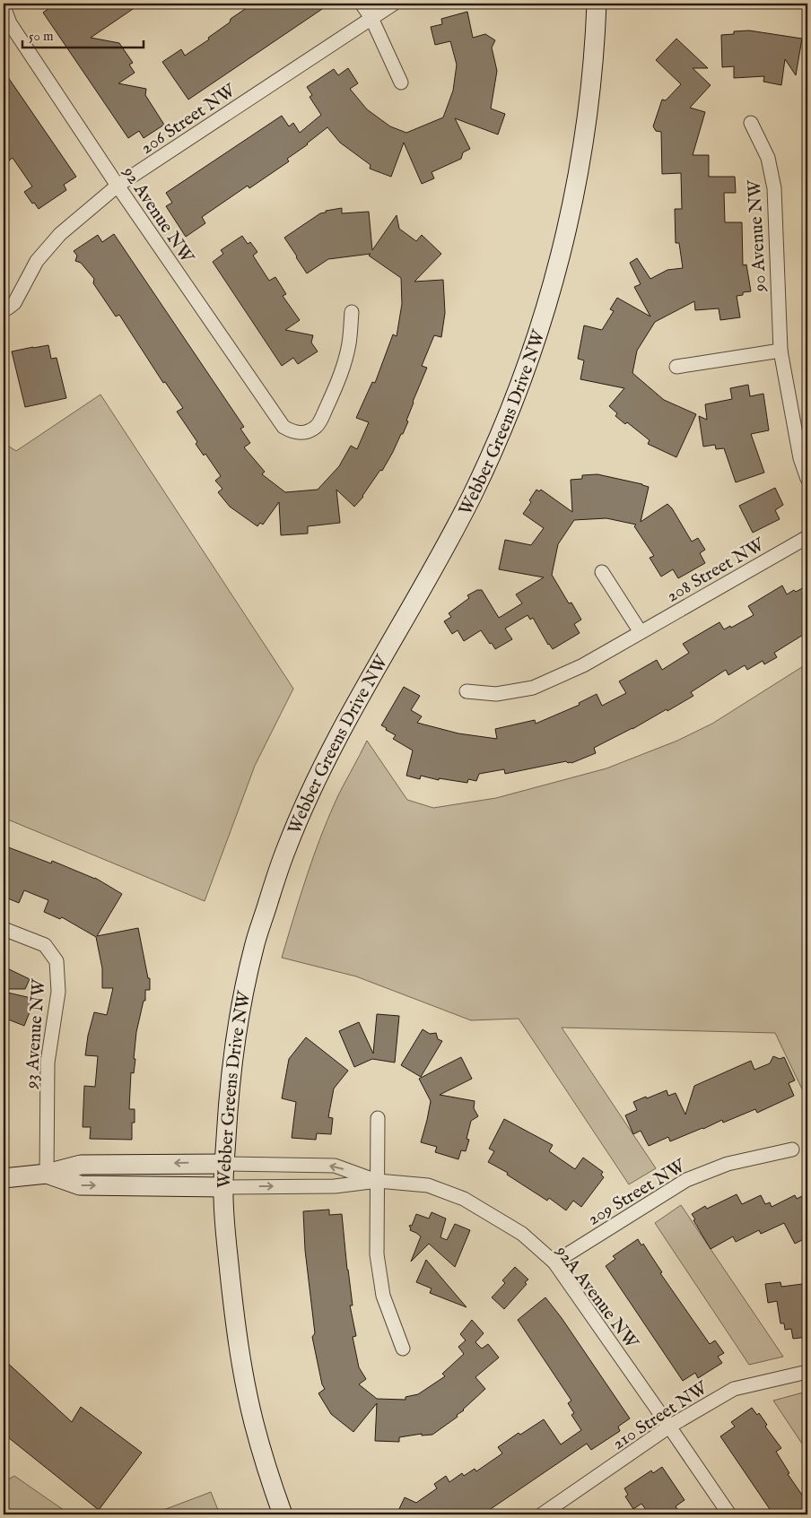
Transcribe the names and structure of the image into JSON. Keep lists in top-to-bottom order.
{
  "streets": {
    "main road": ["Webber Greens Drive NW"],
    "street": [
      "206 Street NW",
      "92 Avenue NW",
      "90 Avenue NW",
      "208 Street NW",
      "93 Avenue NW",
      "209 Street NW",
      "92A Avenue NW",
      "210 Street NW"
    ]
  },
  "crossings": [
    ["206 Street NW", "92 Avenue NW"],
    ["Webber Greens Drive NW", "92A Avenue NW"],
    ["209 Street NW", "92A Avenue NW"],
    ["92A Avenue NW", "210 Street NW"]
  ],
  "scale_bar": "50 m"
}
